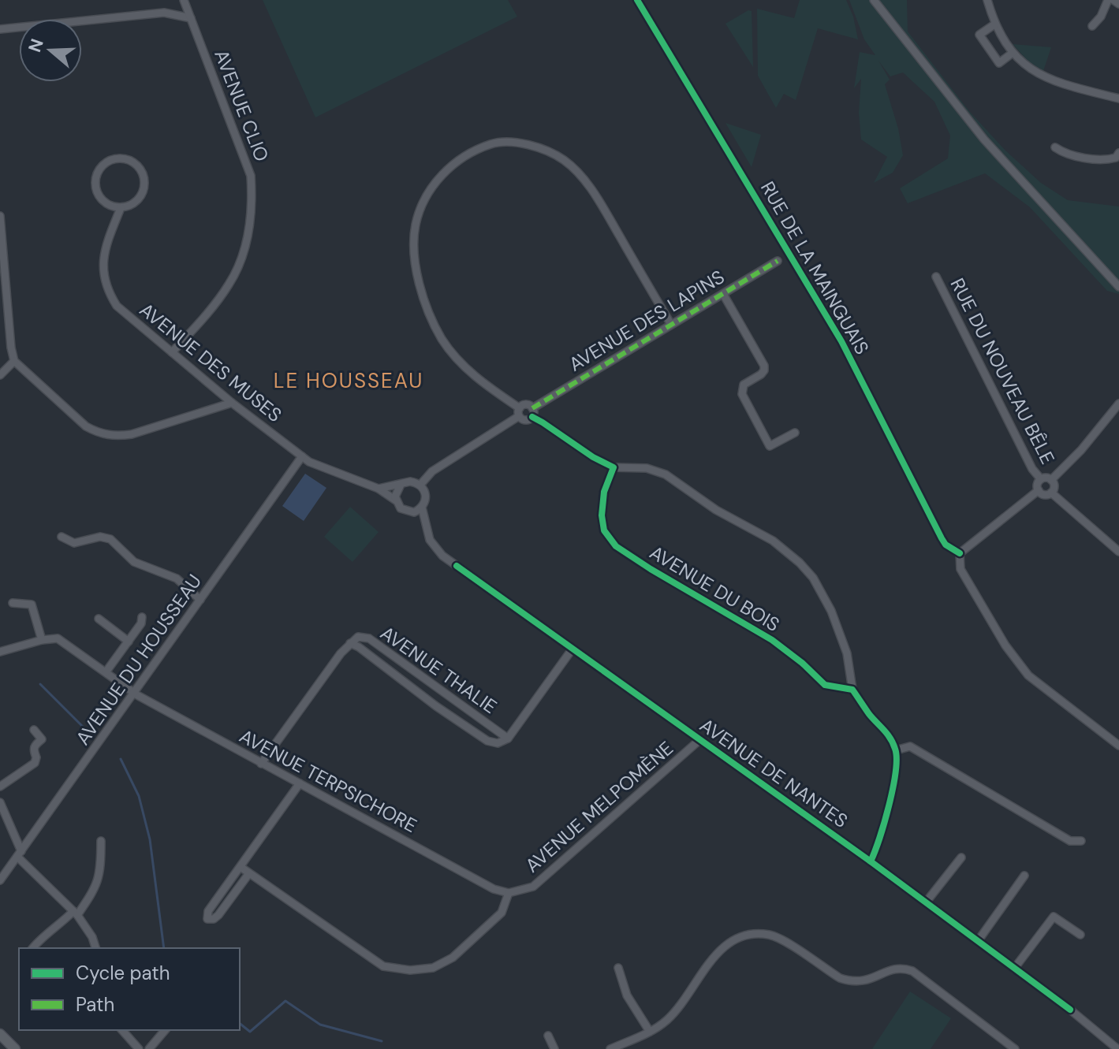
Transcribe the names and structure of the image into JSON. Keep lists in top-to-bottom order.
{
  "streets": {
    "street": [
      "AVENUE CLIO",
      "RUE DE LA MAINGUAIS",
      "AVENUE DES LAPINS",
      "AVENUE DES MUSES",
      "RUE DU NOUVEAU BÊLE",
      "AVENUE DU BOIS",
      "AVENUE DU HOUSSEAU",
      "AVENUE THALIE",
      "AVENUE DE NANTES",
      "AVENUE TERPSICHORE",
      "AVENUE MELPOMÈNE"
    ]
  },
  "crossings": [
    ["AVENUE CLIO", "AVENUE DES MUSES"],
    ["AVENUE DES MUSES", "AVENUE DU HOUSSEAU"],
    ["AVENUE DES MUSES", "AVENUE DE NANTES"],
    ["AVENUE DU HOUSSEAU", "AVENUE TERPSICHORE"],
    ["AVENUE THALIE", "AVENUE DE NANTES"],
    ["AVENUE THALIE", "AVENUE TERPSICHORE"],
    ["AVENUE DE NANTES", "AVENUE MELPOMÈNE"],
    ["AVENUE TERPSICHORE", "AVENUE MELPOMÈNE"]
  ],
  "districts": ["LE HOUSSEAU"],
  "legend": ["Cycle path", "Path"],
  "north": "left"
}
